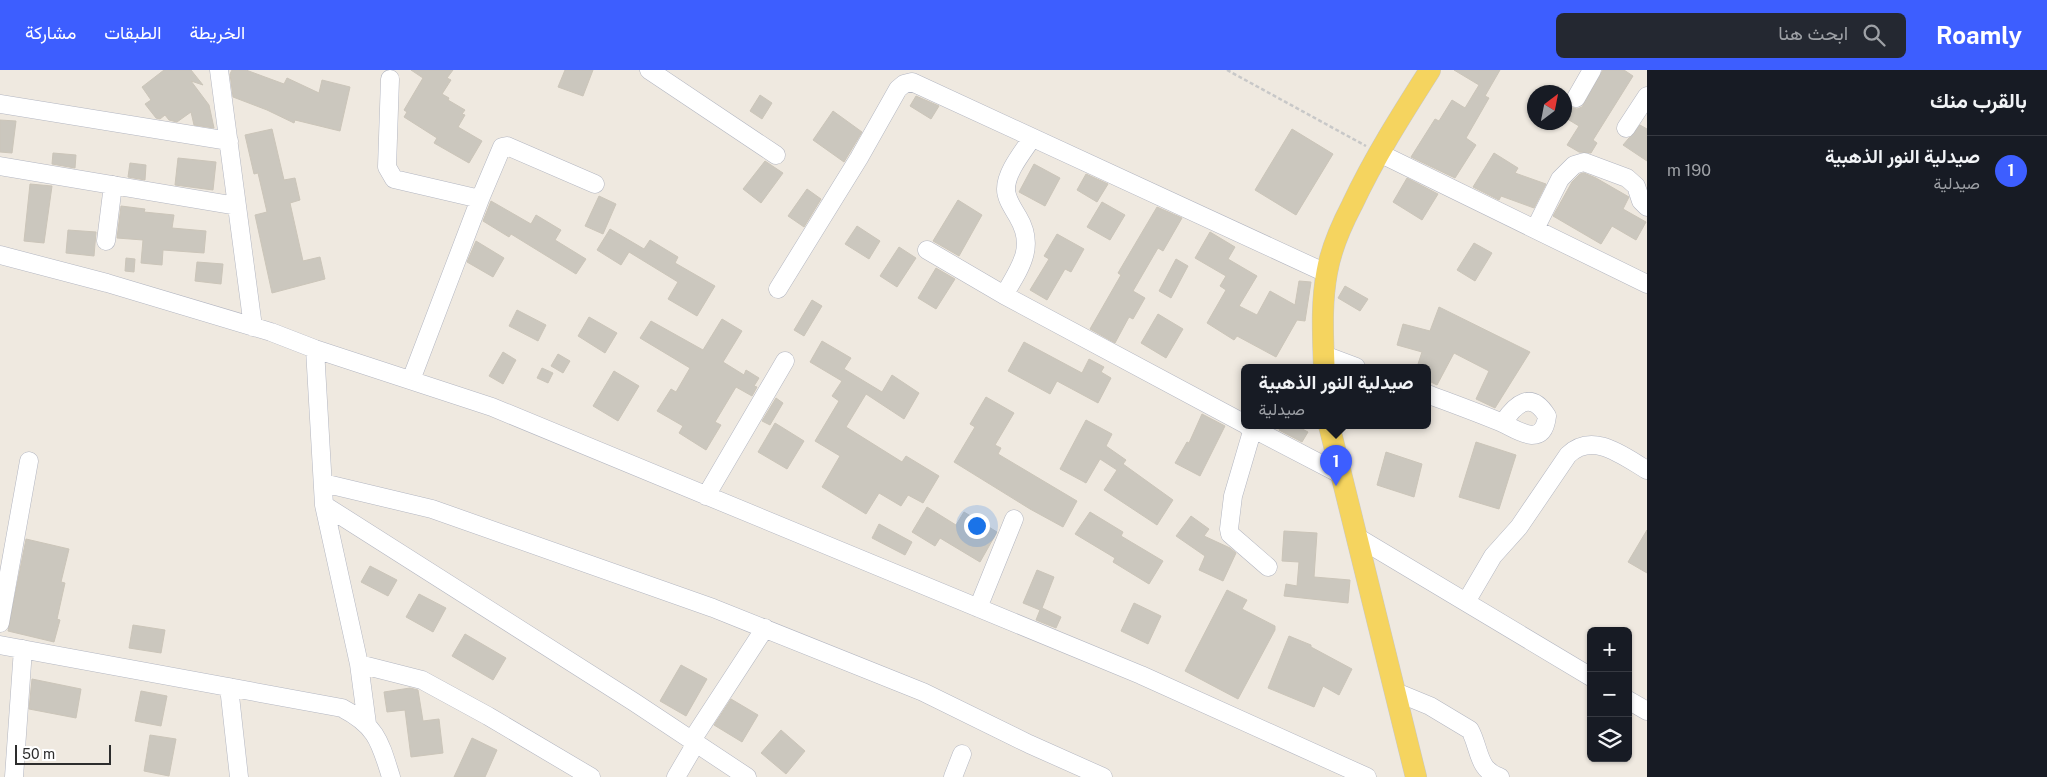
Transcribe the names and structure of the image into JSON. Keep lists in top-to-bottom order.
{
  "scale_bar": "50 m",
  "north": "top right",
  "page": {
    "header": "Roamly",
    "search": "ابحث هنا",
    "nav": ["الخريطة", "الطبقات", "مشاركة"],
    "heading": "بالقرب منك",
    "list": [
      {
        "mark": "1",
        "name": "صيدلية النور الذهبية",
        "note": "صيدلية",
        "value": "190 m"
      }
    ],
    "popup": ["صيدلية النور الذهبية", "صيدلية"],
    "pins": "1",
    "map_buttons": ["+", "−"],
    "scale": "50 m"
  }
}
